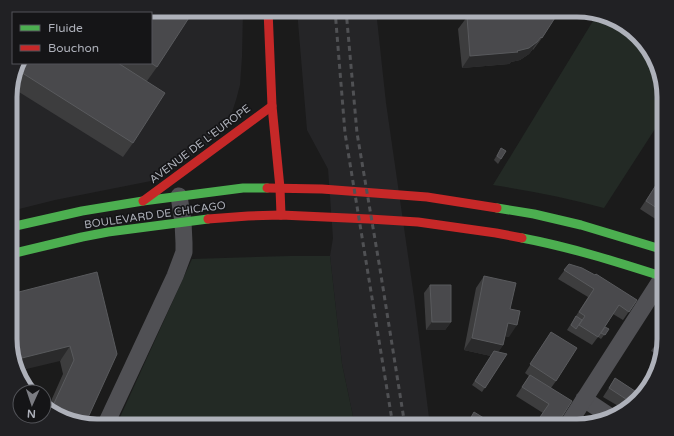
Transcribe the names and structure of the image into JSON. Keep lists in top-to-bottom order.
{
  "streets": {
    "main road": ["AVENUE DE L'EUROPE", "BOULEVARD DE CHICAGO"]
  },
  "crossings": [
    ["AVENUE DE L'EUROPE", "BOULEVARD DE CHICAGO"]
  ],
  "legend": ["Fluide", "Bouchon"],
  "north": "bottom"
}
